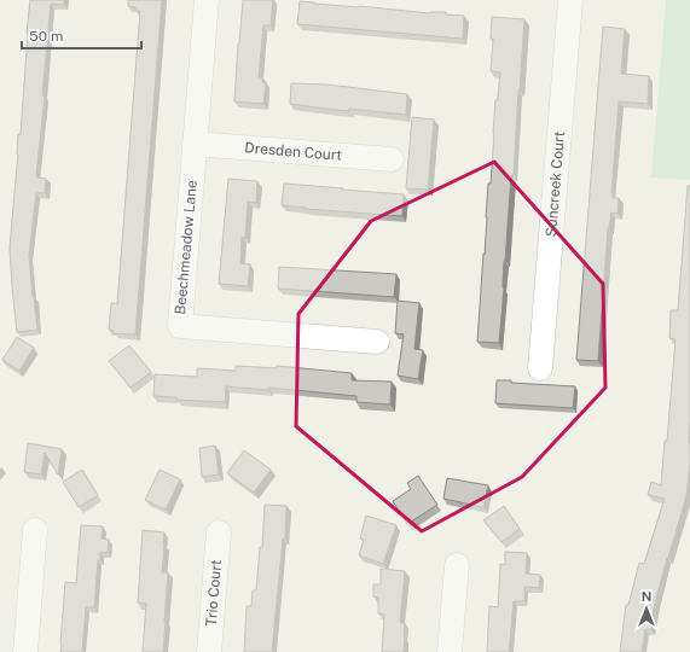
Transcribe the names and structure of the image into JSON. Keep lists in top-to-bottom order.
{
  "streets": {
    "street": [
      "Dresden Court",
      "Suncreek Court",
      "Beechmeadow Lane",
      "Trio Court"
    ]
  },
  "crossings": [
    ["Dresden Court", "Beechmeadow Lane"]
  ],
  "scale_bar": "50 m",
  "north": "top"
}
